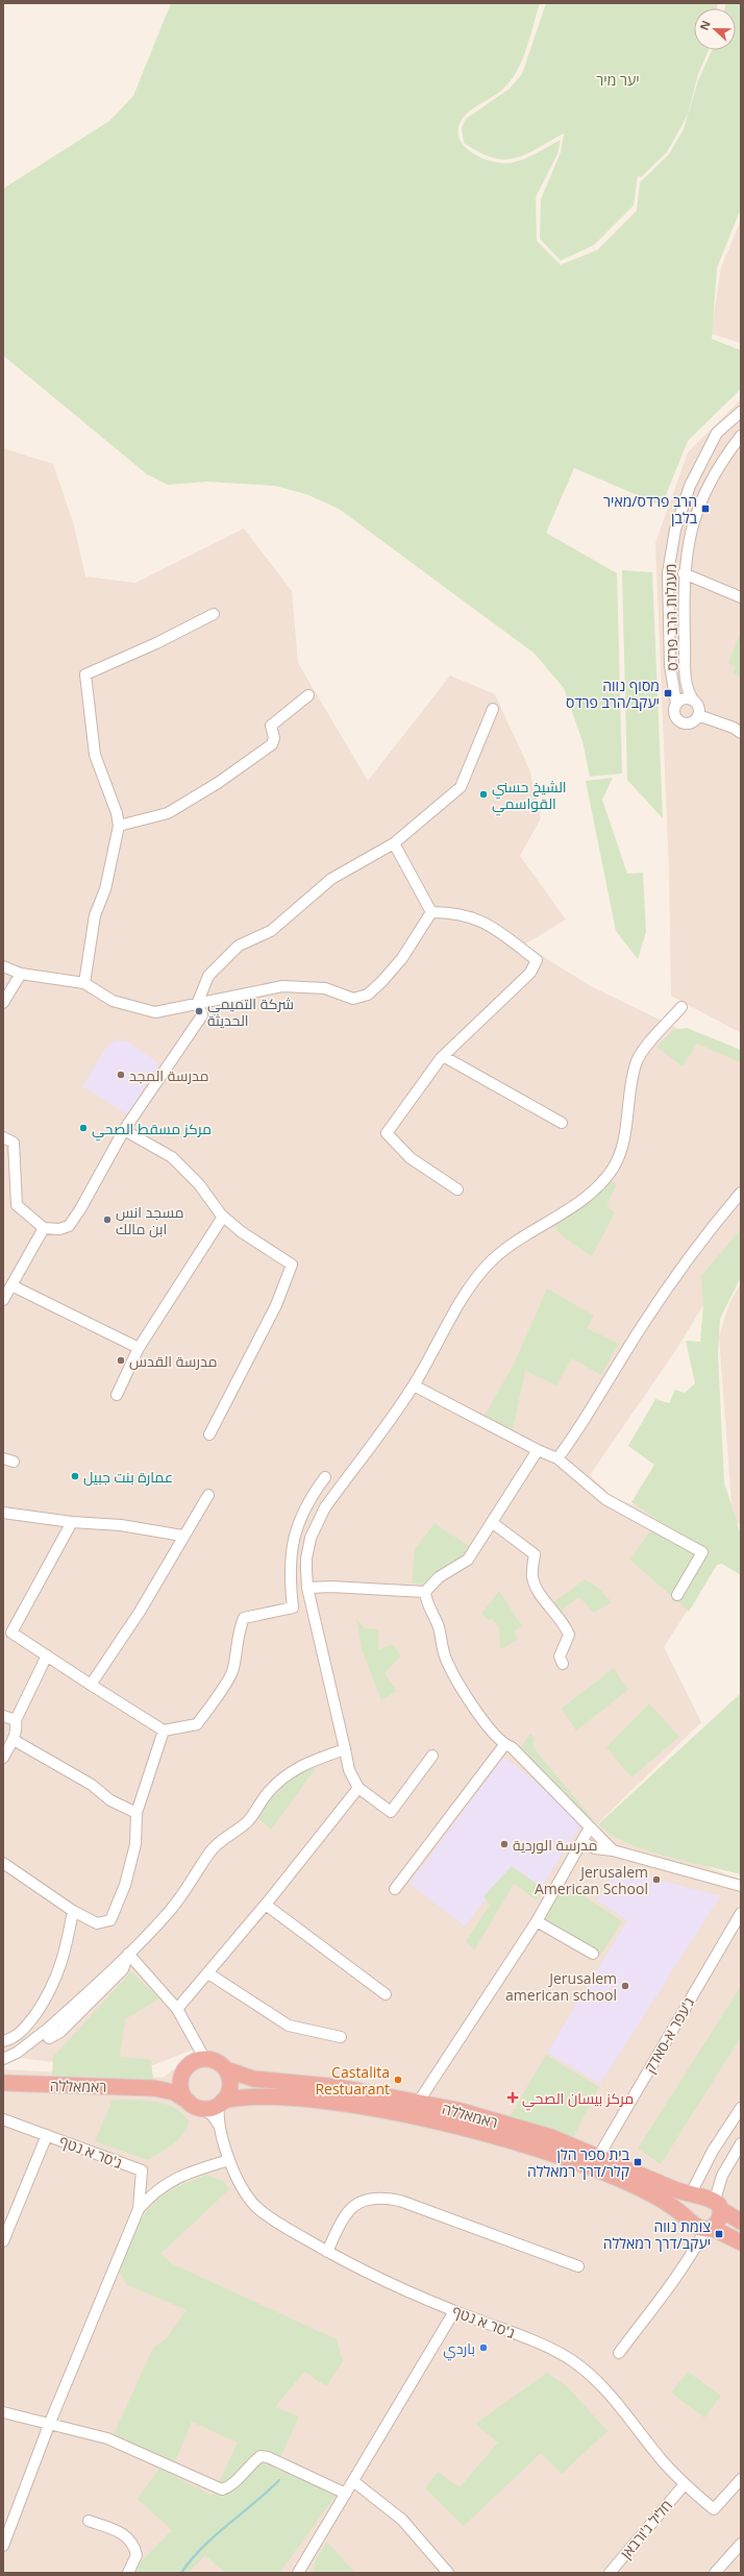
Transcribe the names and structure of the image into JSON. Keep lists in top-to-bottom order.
{
  "streets": {
    "highway": ["ראמאללה"],
    "street": [
      "מעגלות הרב פרדס",
      "ג'עפר א-סאדק",
      "ג'סר א נטף",
      "חליל ג'ורבאן"
    ]
  },
  "crossings": [
    ["ג'עפר א-סאדק", "ראמאללה"],
    ["ראמאללה", "ג'סר א נטף"],
    ["ג'סר א נטף", "חליל ג'ורבאן"]
  ],
  "parks": ["יער מיר"],
  "places": {
    "transit": [
      "הרב פרדס/מאיר בלבן",
      "מסוף נווה יעקב/הרב פרדס",
      "בית ספר הלן קלר/דרך רמאללה",
      "צומת נווה יעקב/דרך רמאללה"
    ],
    "other": [
      "الشيخ حسني القواسمي",
      "شركة التميمي الحديثة",
      "مدرسة المجد",
      "مركز مسقط الصحي",
      "مسجد انس ابن مالك",
      "مدرسة القدس",
      "عمارة بنت جبيل",
      "مدرسة الوردية",
      "Jerusalem American School",
      "Jerusalem american school",
      "Castalita Restuarant",
      "باردي"
    ],
    "health": ["مركز بيسان الصحي"]
  },
  "north": "left"
}
